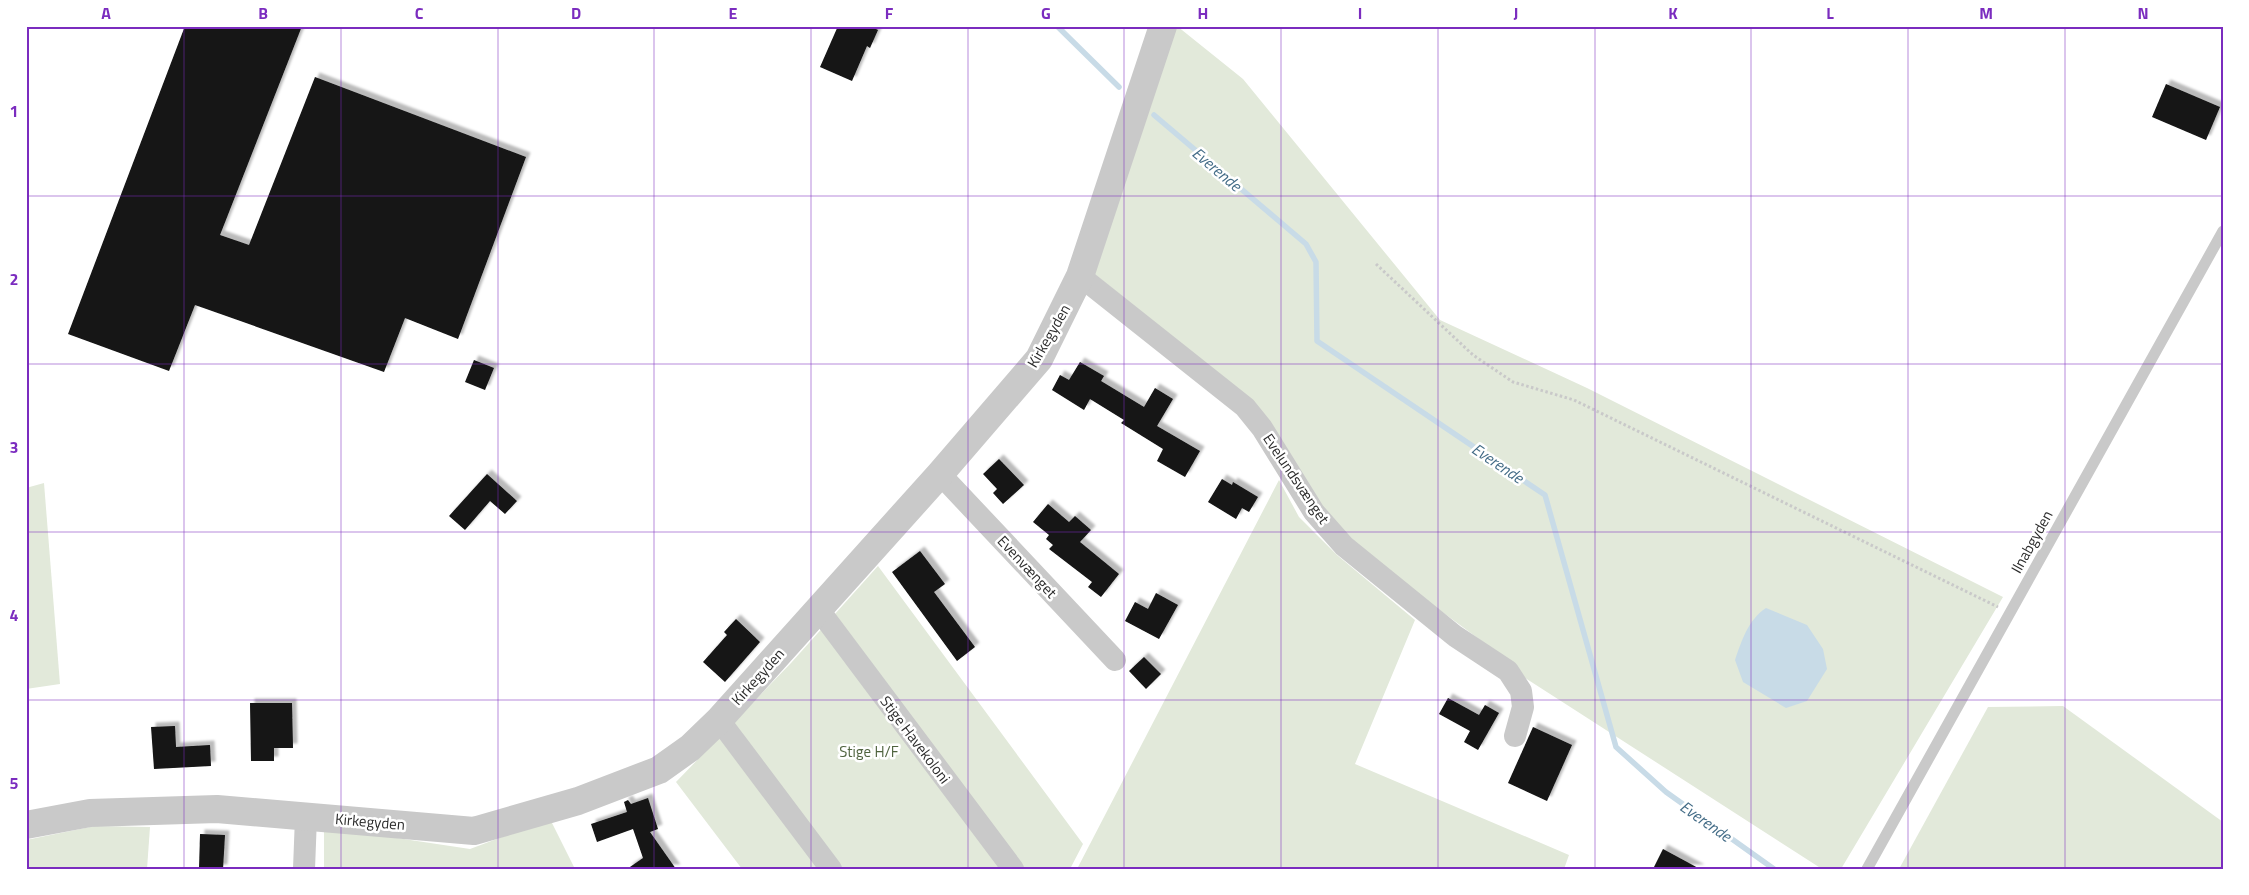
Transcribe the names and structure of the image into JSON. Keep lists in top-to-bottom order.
{
  "streets": {
    "street": [
      "Kirkegyden",
      "Evelundsvænget",
      "Evenvænget",
      "Stige Havekoloni"
    ],
    "lane": ["Ilnabgyden"]
  },
  "crossings": [
    ["Kirkegyden", "Evelundsvænget"],
    ["Kirkegyden", "Evenvænget"],
    ["Kirkegyden", "Stige Havekoloni"]
  ],
  "water": ["Everende"],
  "parks": ["Stige H/F"],
  "grid": {
    "columns": [
      "A",
      "B",
      "C",
      "D",
      "E",
      "F",
      "G",
      "H",
      "I",
      "J",
      "K",
      "L",
      "M",
      "N"
    ],
    "rows": [
      "1",
      "2",
      "3",
      "4",
      "5"
    ]
  }
}
